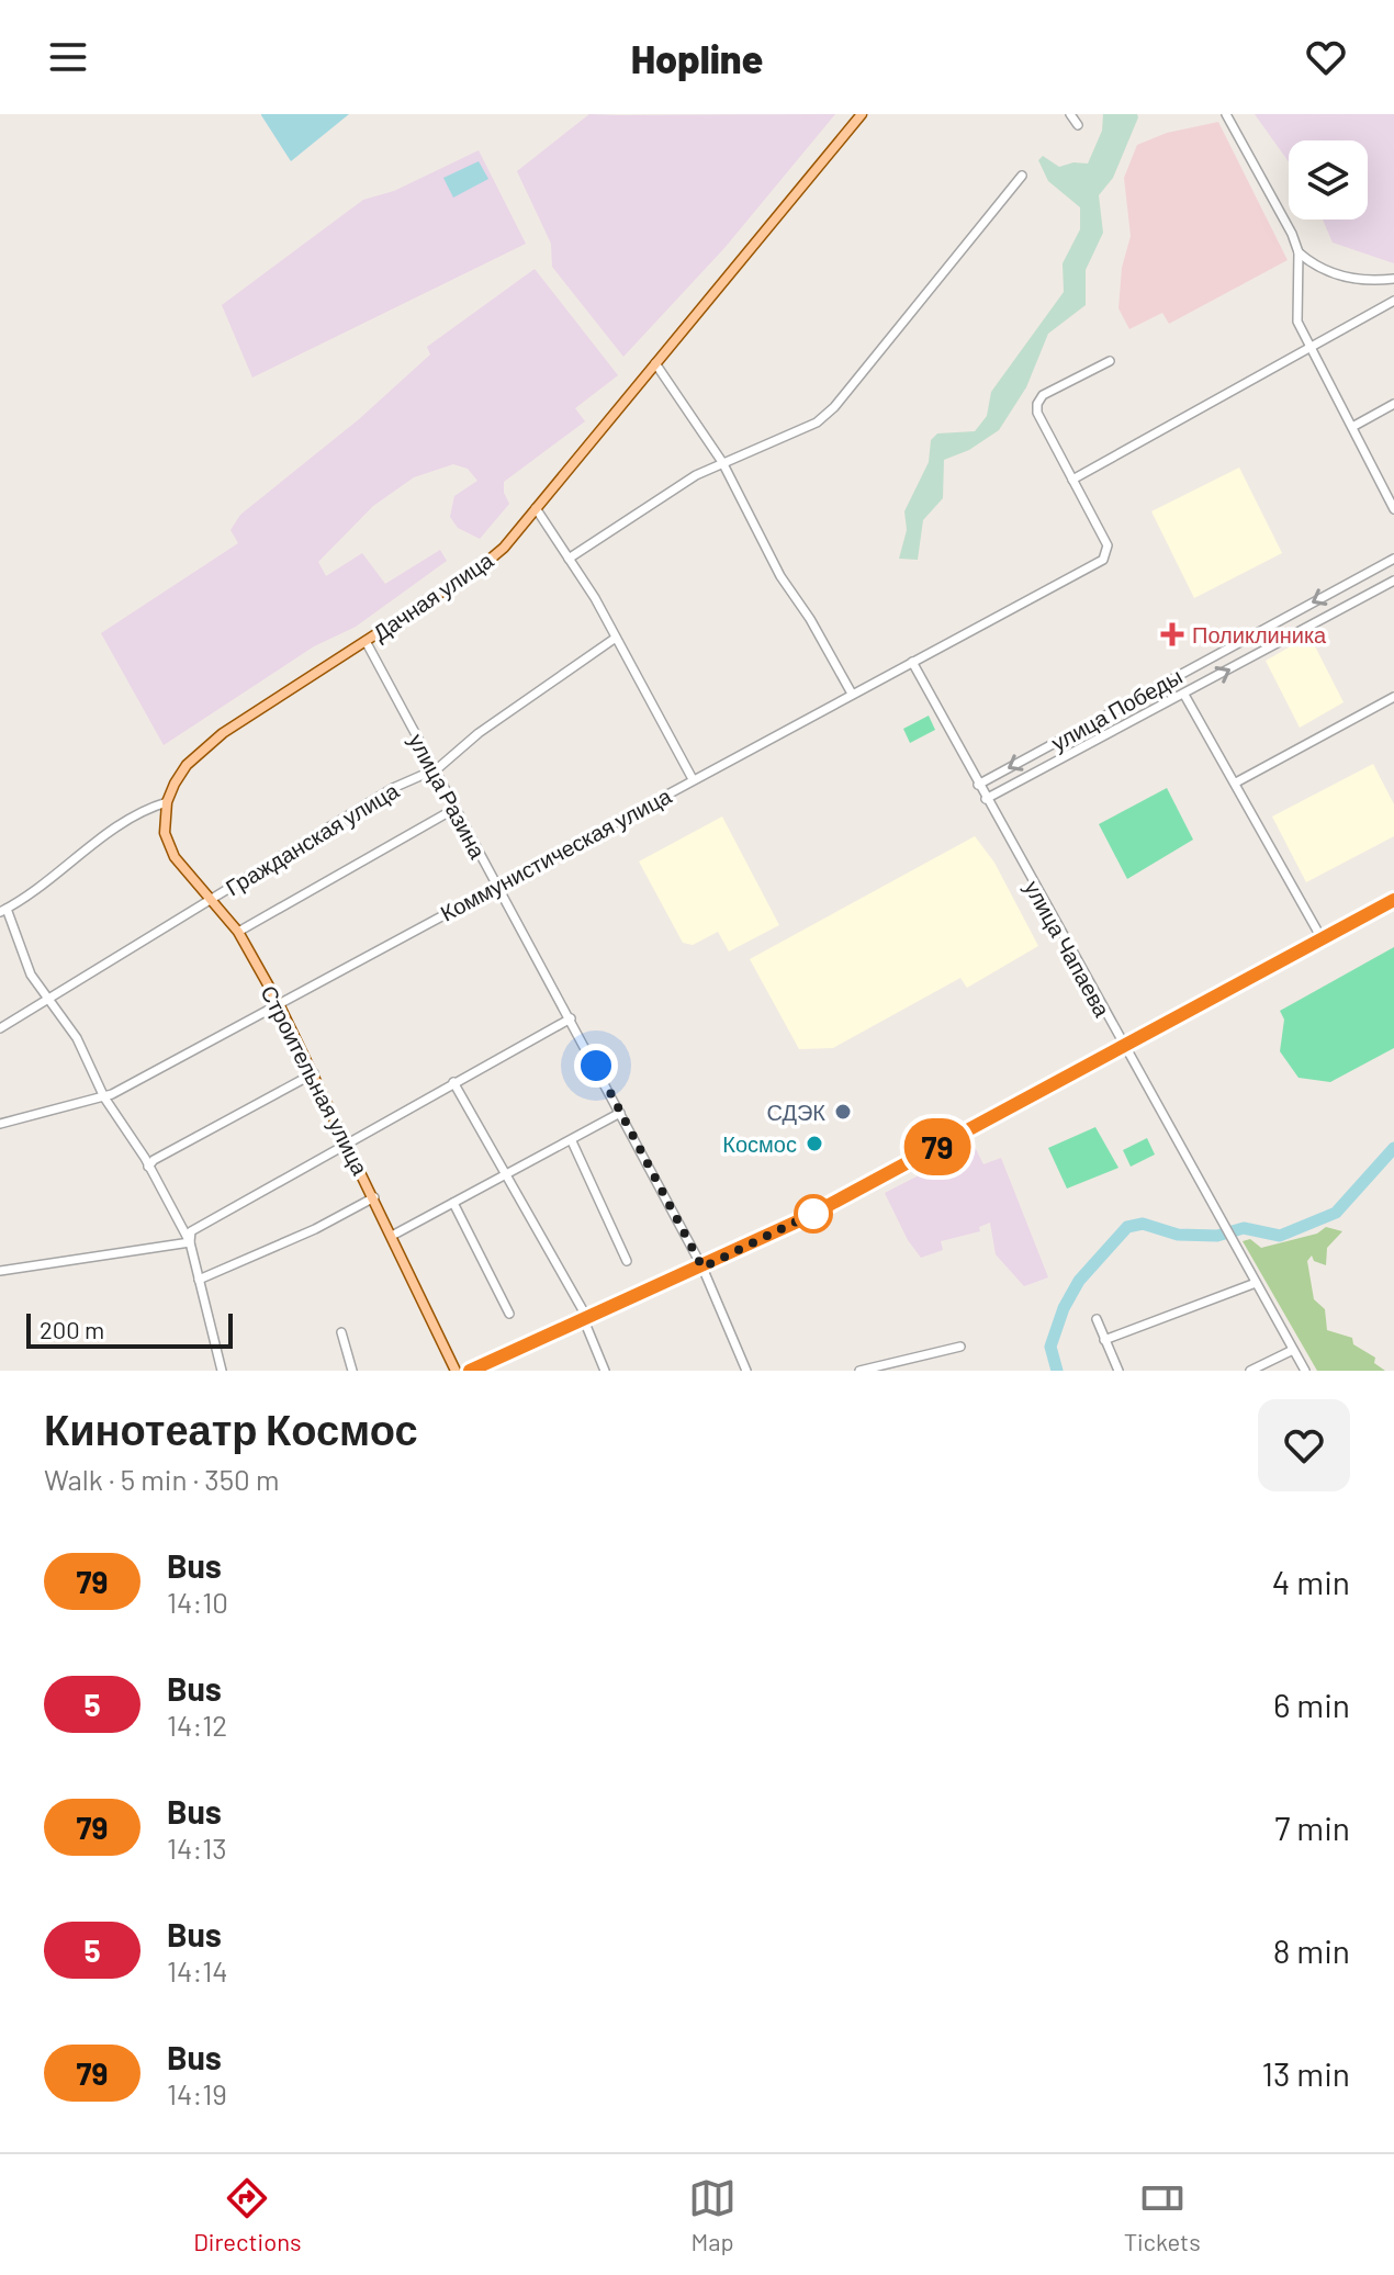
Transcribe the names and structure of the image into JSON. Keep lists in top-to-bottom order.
{
  "streets": {
    "main road": ["Дачная улица", "Строительная улица"],
    "street": [
      "улица Победы",
      "улица Разина",
      "Гражданская улица",
      "Коммунистическая улица",
      "улица Чапаева"
    ]
  },
  "crossings": [
    ["Дачная улица", "улица Разина"],
    ["Дачная улица", "Строительная улица"],
    ["улица Победы", "улица Чапаева"],
    ["улица Разина", "Гражданская улица"],
    ["улица Разина", "Коммунистическая улица"],
    ["Гражданская улица", "Строительная улица"],
    ["Коммунистическая улица", "улица Чапаева"],
    ["Коммунистическая улица", "Строительная улица"]
  ],
  "places": {
    "health": ["Поликлиника"],
    "other": ["СДЭК", "Космос"]
  },
  "lines": ["bus line 79"],
  "scale_bar": "200 m",
  "page": {
    "header": "Hopline",
    "on_map": "79",
    "scale": "200 m",
    "heading": ["Кинотеатр Космос", "Walk · 5 min · 350 m"],
    "list": [
      {
        "mark": "79",
        "name": "Bus",
        "note": "14:10",
        "value": "4 min"
      },
      {
        "mark": "5",
        "name": "Bus",
        "note": "14:12",
        "value": "6 min"
      },
      {
        "mark": "79",
        "name": "Bus",
        "note": "14:13",
        "value": "7 min"
      },
      {
        "mark": "5",
        "name": "Bus",
        "note": "14:14",
        "value": "8 min"
      },
      {
        "mark": "79",
        "name": "Bus",
        "note": "14:19",
        "value": "13 min"
      }
    ],
    "tabs": ["Directions", "Map", "Tickets"]
  }
}
